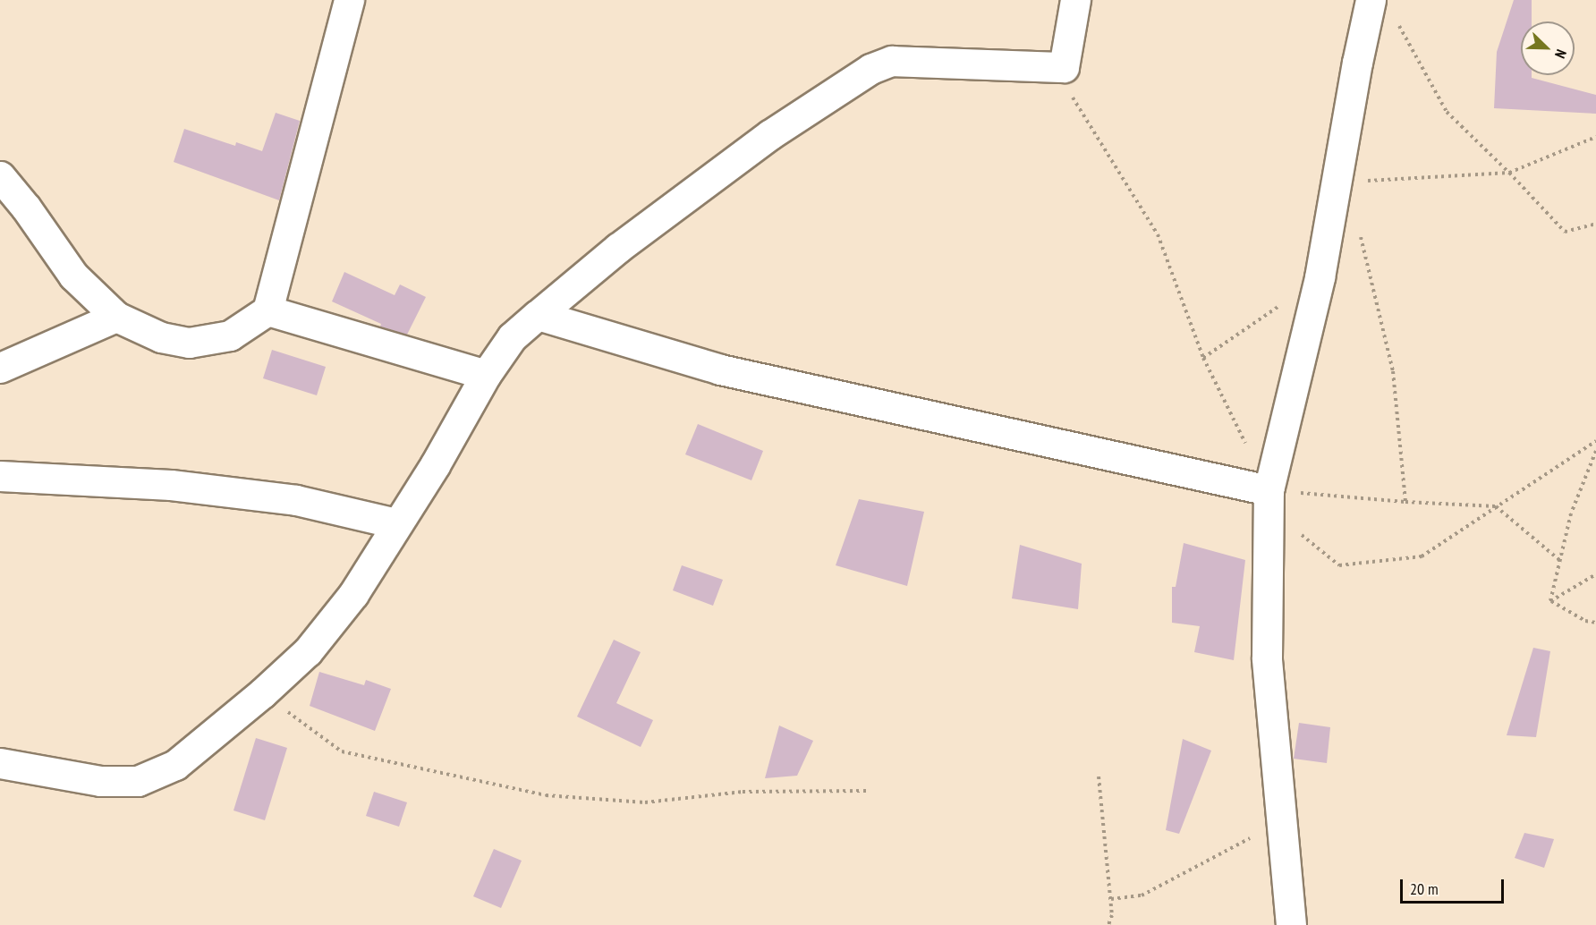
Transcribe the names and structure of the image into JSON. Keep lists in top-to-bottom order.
{
  "scale_bar": "20 m",
  "north": "bottom right"
}
